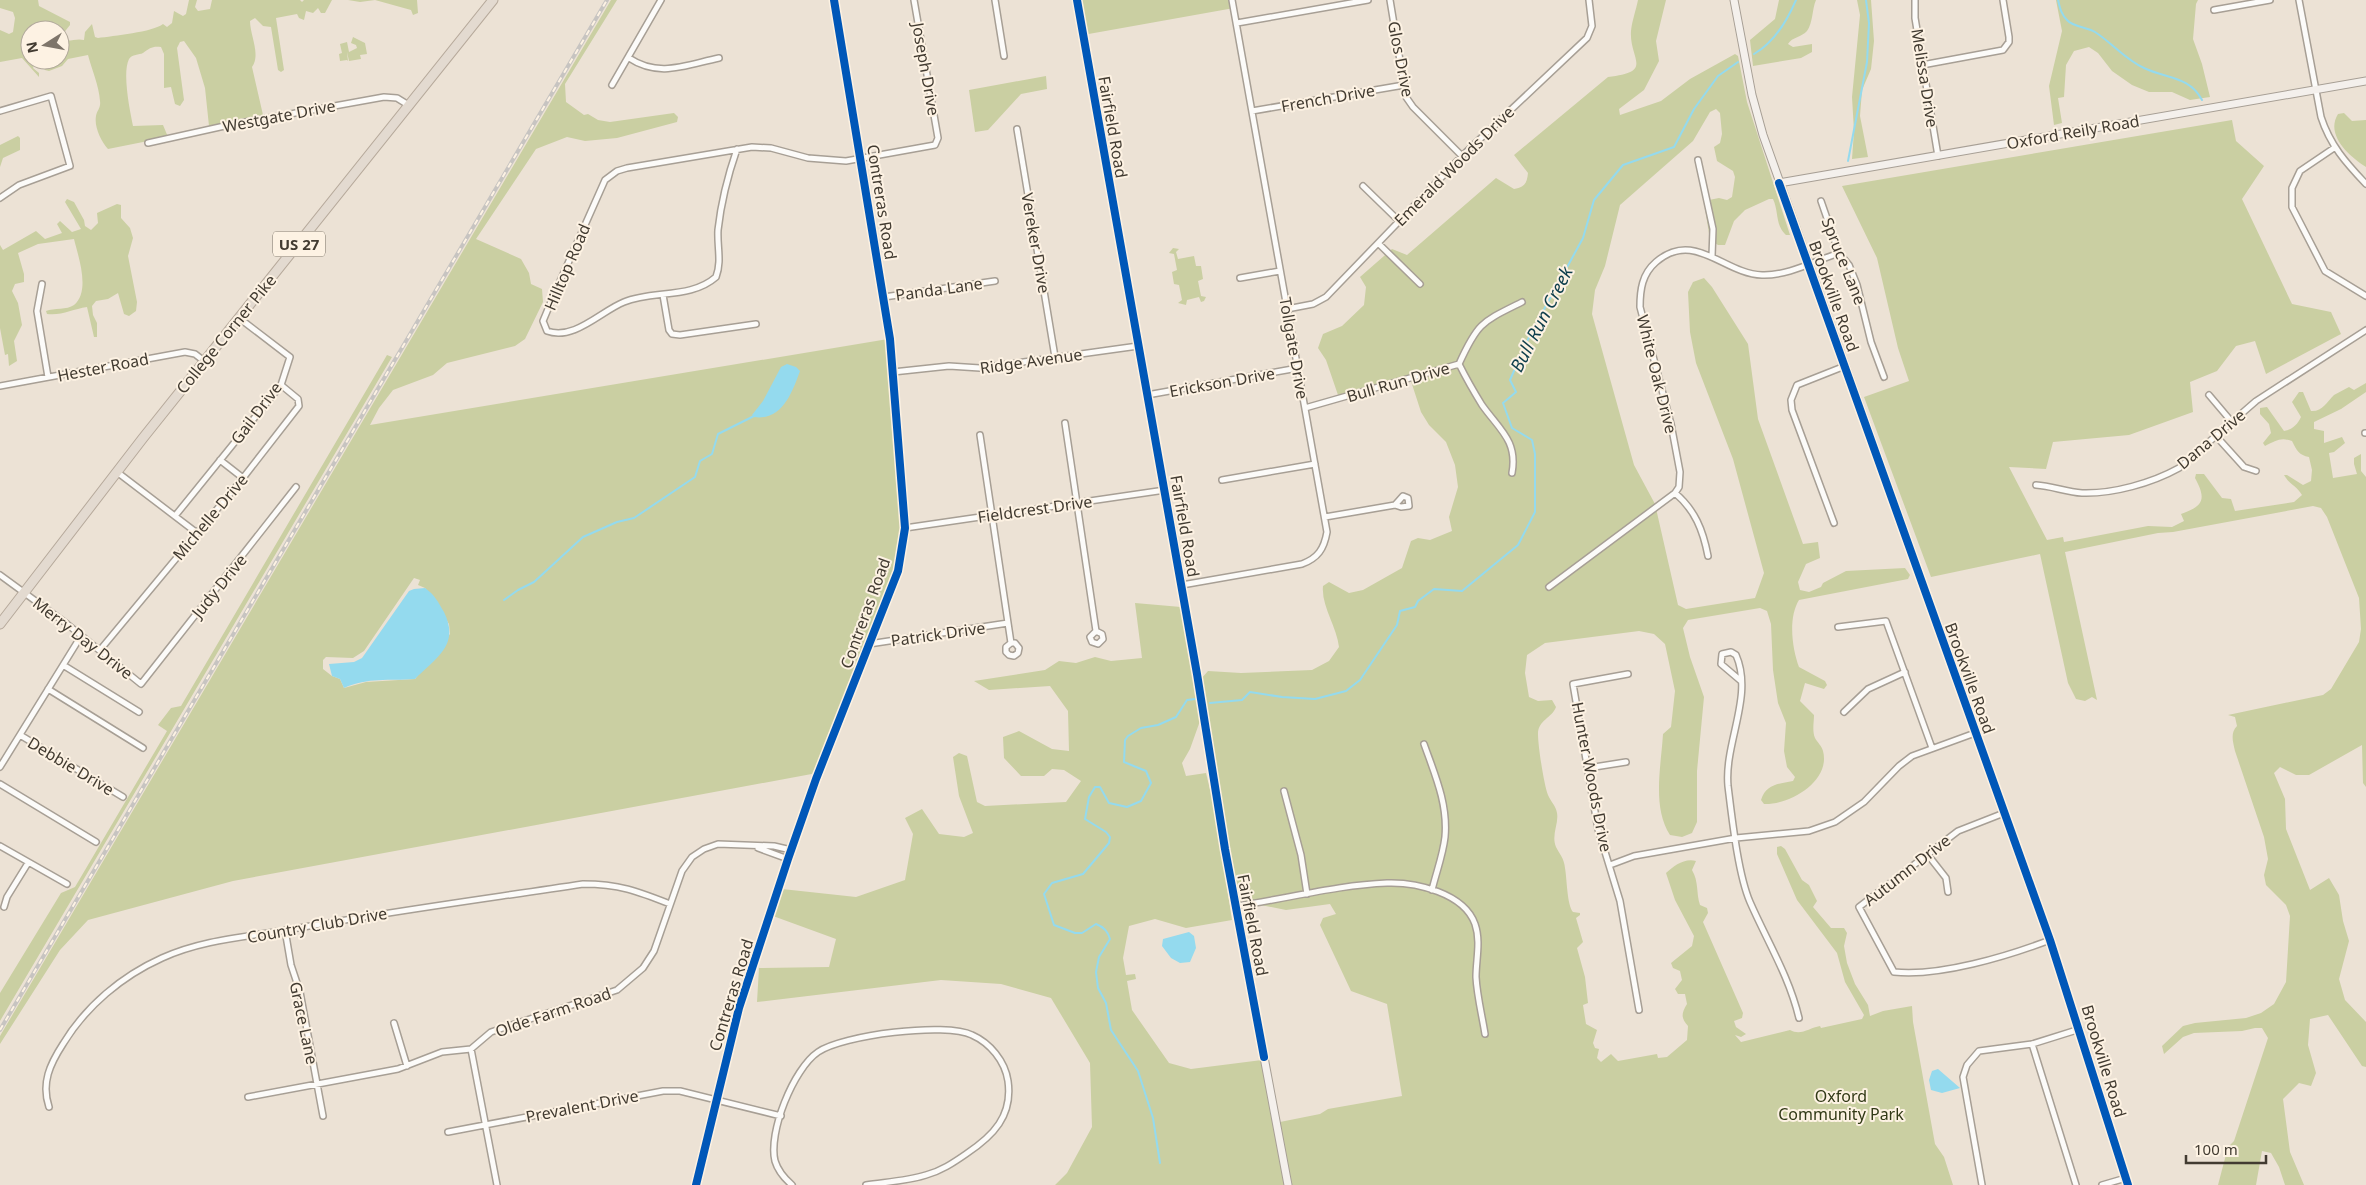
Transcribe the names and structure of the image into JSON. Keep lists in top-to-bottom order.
{
  "streets": {
    "highway": ["US 27", "College Corner Pike"],
    "street": [
      "Glos Drive",
      "Joseph Drive",
      "Melissa Drive",
      "French Drive",
      "Westgate Drive",
      "Fairfield Road",
      "Oxford Reily Road",
      "Emerald Woods Drive",
      "Contreras Road",
      "Vereker Drive",
      "Spruce Lane",
      "Hilltop Road",
      "Panda Lane",
      "Brookville Road",
      "Tollgate Drive",
      "Ridge Avenue",
      "Hester Road",
      "White Oak Drive",
      "Erickson Drive",
      "Bull Run Drive",
      "Gail Drive",
      "Dana Drive",
      "Fieldcrest Drive",
      "Michelle Drive",
      "Judy Drive",
      "Patrick Drive",
      "Merry Day Drive",
      "Debbie Drive",
      "Hunter Woods Drive",
      "Autumn Drive",
      "Country Club Drive",
      "Olde Farm Road",
      "Grace Lane",
      "Prevalent Drive"
    ]
  },
  "crossings": [
    ["Glos Drive", "French Drive"],
    ["Glos Drive", "Emerald Woods Drive"],
    ["Joseph Drive", "Hilltop Road"],
    ["Melissa Drive", "Oxford Reily Road"],
    ["French Drive", "Tollgate Drive"],
    ["Westgate Drive", "College Corner Pike"],
    ["Fairfield Road", "Tollgate Drive"],
    ["Fairfield Road", "Ridge Avenue"],
    ["Fairfield Road", "Erickson Drive"],
    ["Fairfield Road", "Fieldcrest Drive"],
    ["Oxford Reily Road", "Brookville Road"],
    ["Emerald Woods Drive", "Tollgate Drive"],
    ["Contreras Road", "Hilltop Road"],
    ["Contreras Road", "Panda Lane"],
    ["Contreras Road", "Ridge Avenue"],
    ["Contreras Road", "Fieldcrest Drive"],
    ["Contreras Road", "Patrick Drive"],
    ["Contreras Road", "Olde Farm Road"],
    ["Contreras Road", "Prevalent Drive"],
    ["Vereker Drive", "Ridge Avenue"],
    ["Spruce Lane", "White Oak Drive"],
    ["Brookville Road", "White Oak Drive"],
    ["Brookville Road", "Hunter Woods Drive"],
    ["Brookville Road", "Autumn Drive"],
    ["College Corner Pike", "Hester Road"],
    ["College Corner Pike", "Gail Drive"],
    ["College Corner Pike", "Merry Day Drive"],
    ["Tollgate Drive", "Erickson Drive"],
    ["Tollgate Drive", "Bull Run Drive"],
    ["Gail Drive", "Michelle Drive"],
    ["Michelle Drive", "Merry Day Drive"],
    ["Judy Drive", "Merry Day Drive"],
    ["Country Club Drive", "Olde Farm Road"],
    ["Country Club Drive", "Grace Lane"]
  ],
  "water": ["Bull Run Creek"],
  "parks": ["Oxford Community Park"],
  "scale_bar": "100 m",
  "north": "left"
}
